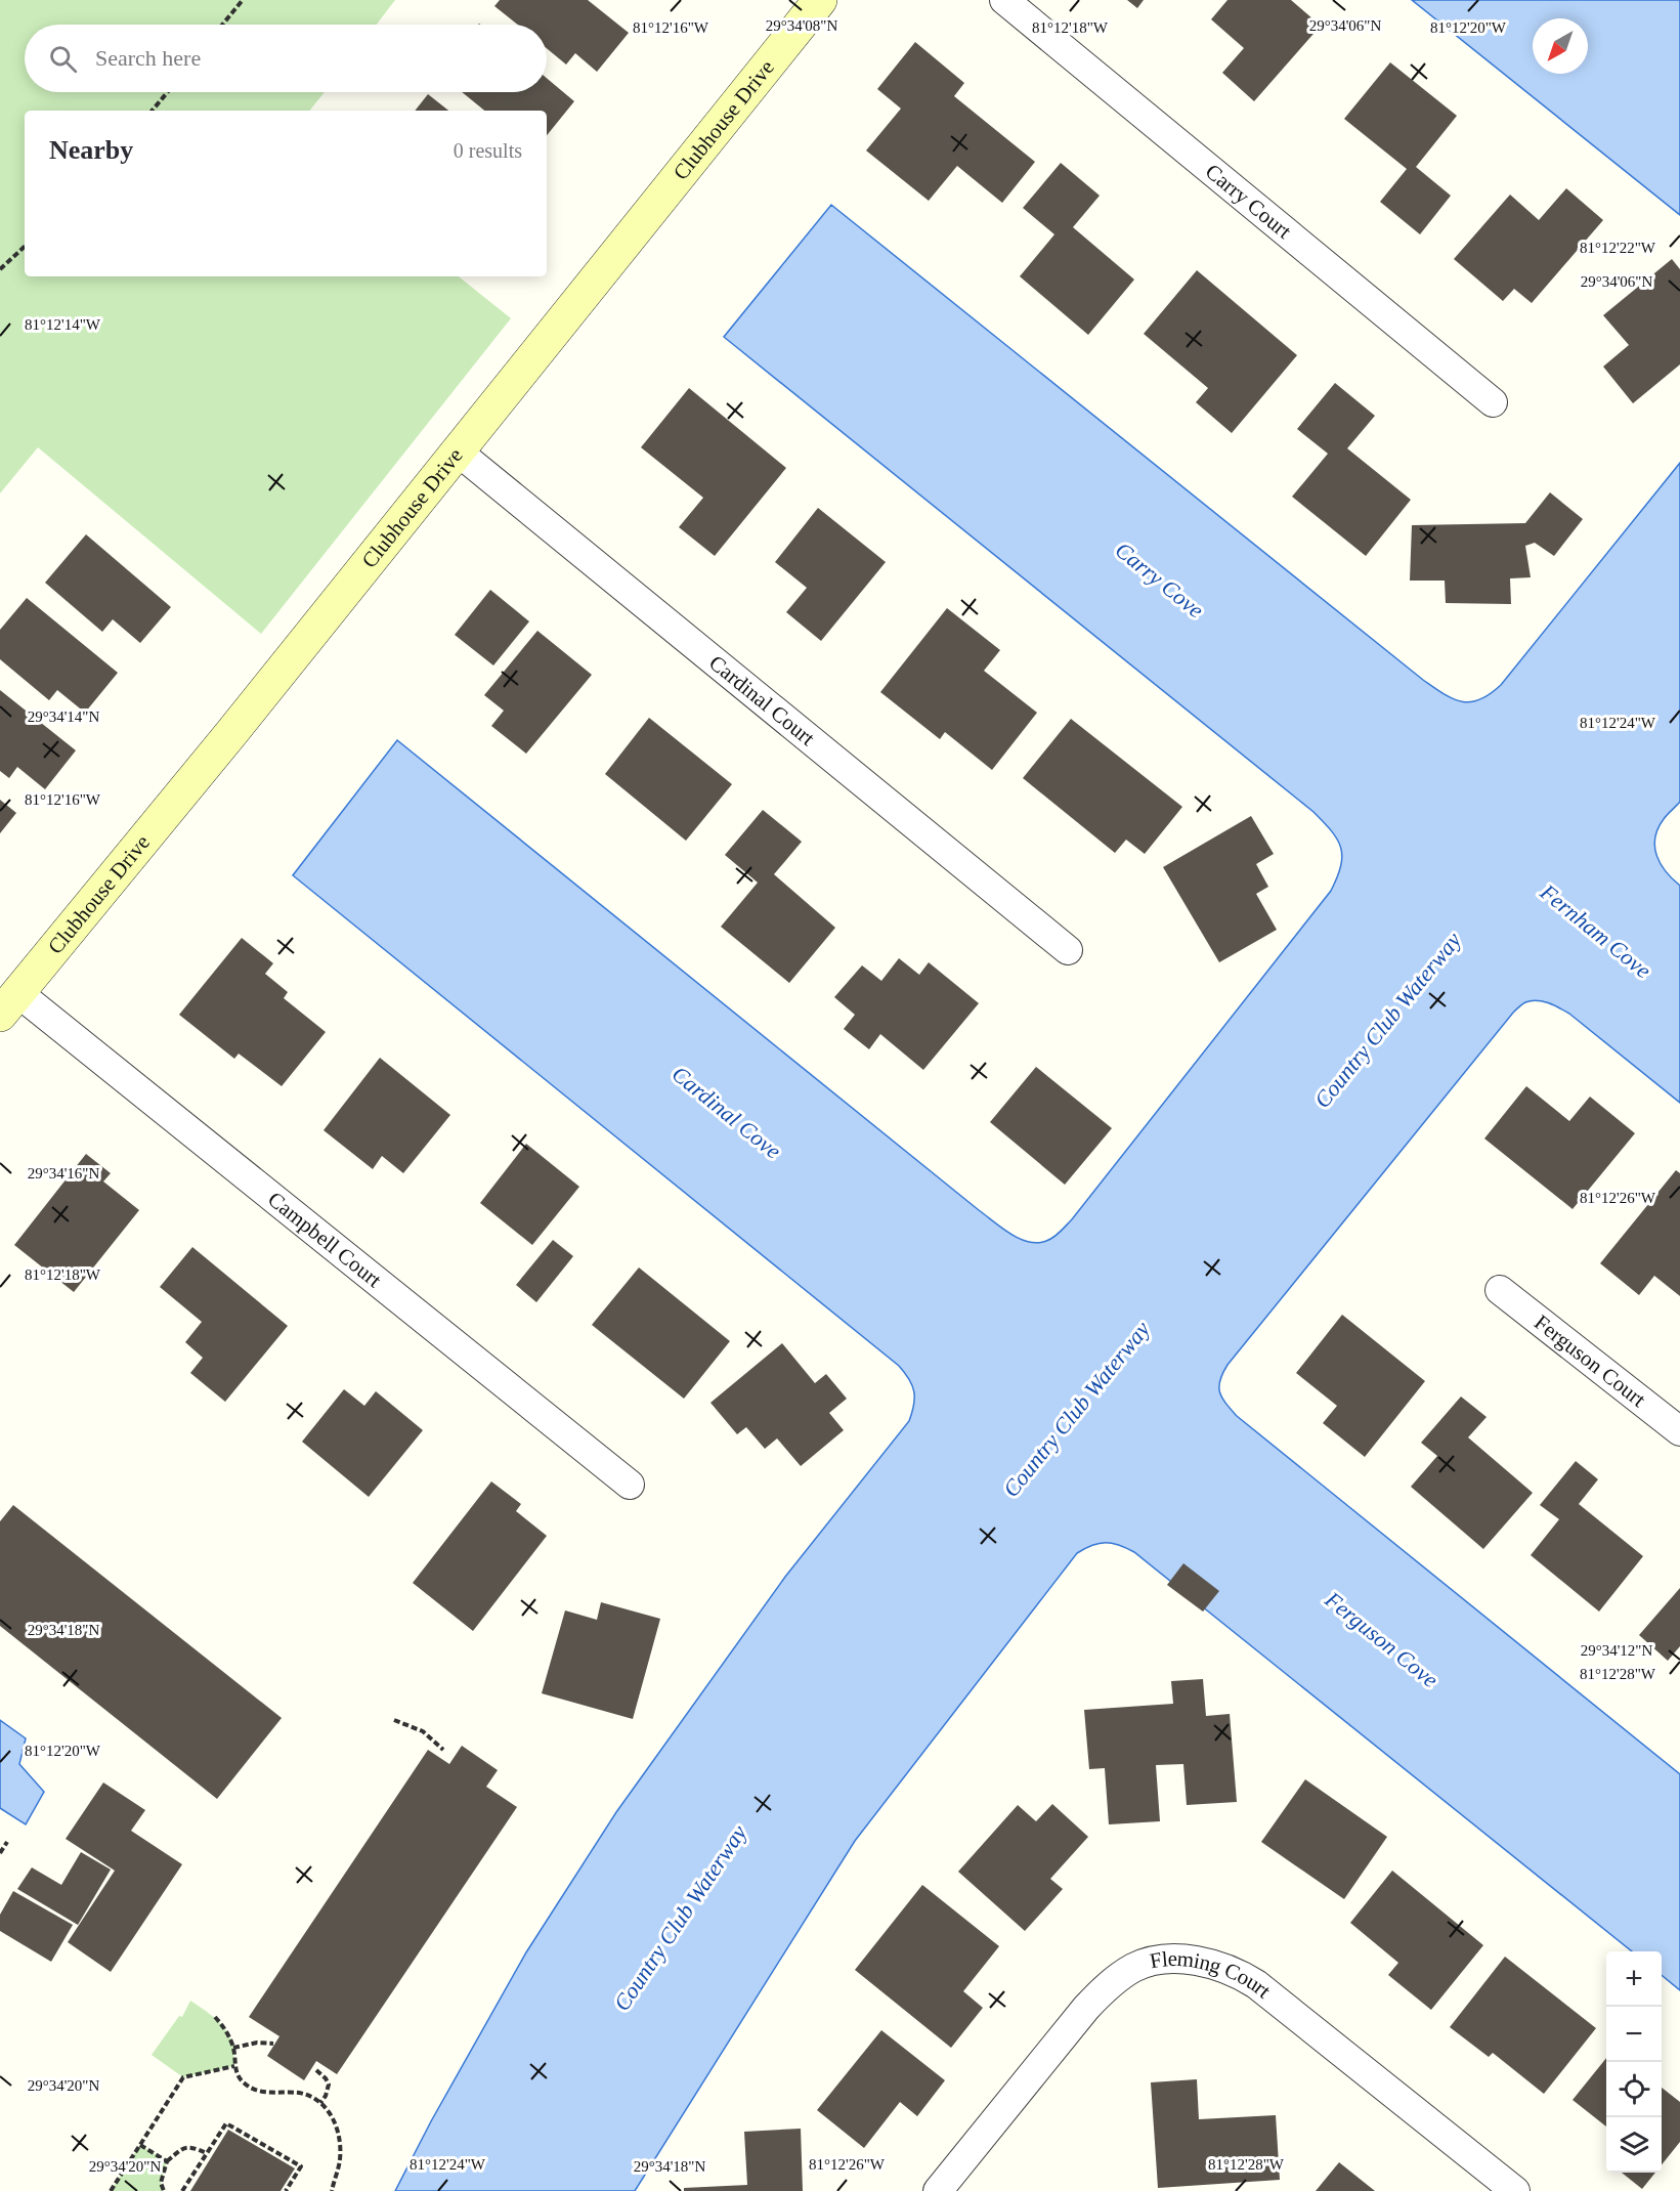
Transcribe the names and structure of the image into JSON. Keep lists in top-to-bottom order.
{
  "streets": {
    "street": [
      "Clubhouse Drive",
      "Carry Court",
      "Cardinal Court",
      "Campbell Court",
      "Ferguson Court",
      "Fleming Court"
    ]
  },
  "crossings": [
    ["Clubhouse Drive", "Cardinal Court"],
    ["Clubhouse Drive", "Campbell Court"]
  ],
  "water": [
    "Carry Cove",
    "Fernham Cove",
    "Country Club Waterway",
    "Cardinal Cove",
    "Ferguson Cove"
  ],
  "north": "bottom left",
  "page": {
    "search": "Search here",
    "heading": ["Nearby", "0 results"],
    "map_buttons": ["+", "−"]
  },
  "coordinates": [
    "29°34'08\"N",
    "29°34'06\"N",
    "81°12'16\"W",
    "81°12'18\"W",
    "81°12'20\"W",
    "81°12'22\"W",
    "81°12'14\"W",
    "29°34'14\"N",
    "81°12'24\"W",
    "29°34'16\"N",
    "81°12'26\"W",
    "29°34'18\"N",
    "29°34'12\"N",
    "81°12'28\"W",
    "29°34'20\"N"
  ]
}
